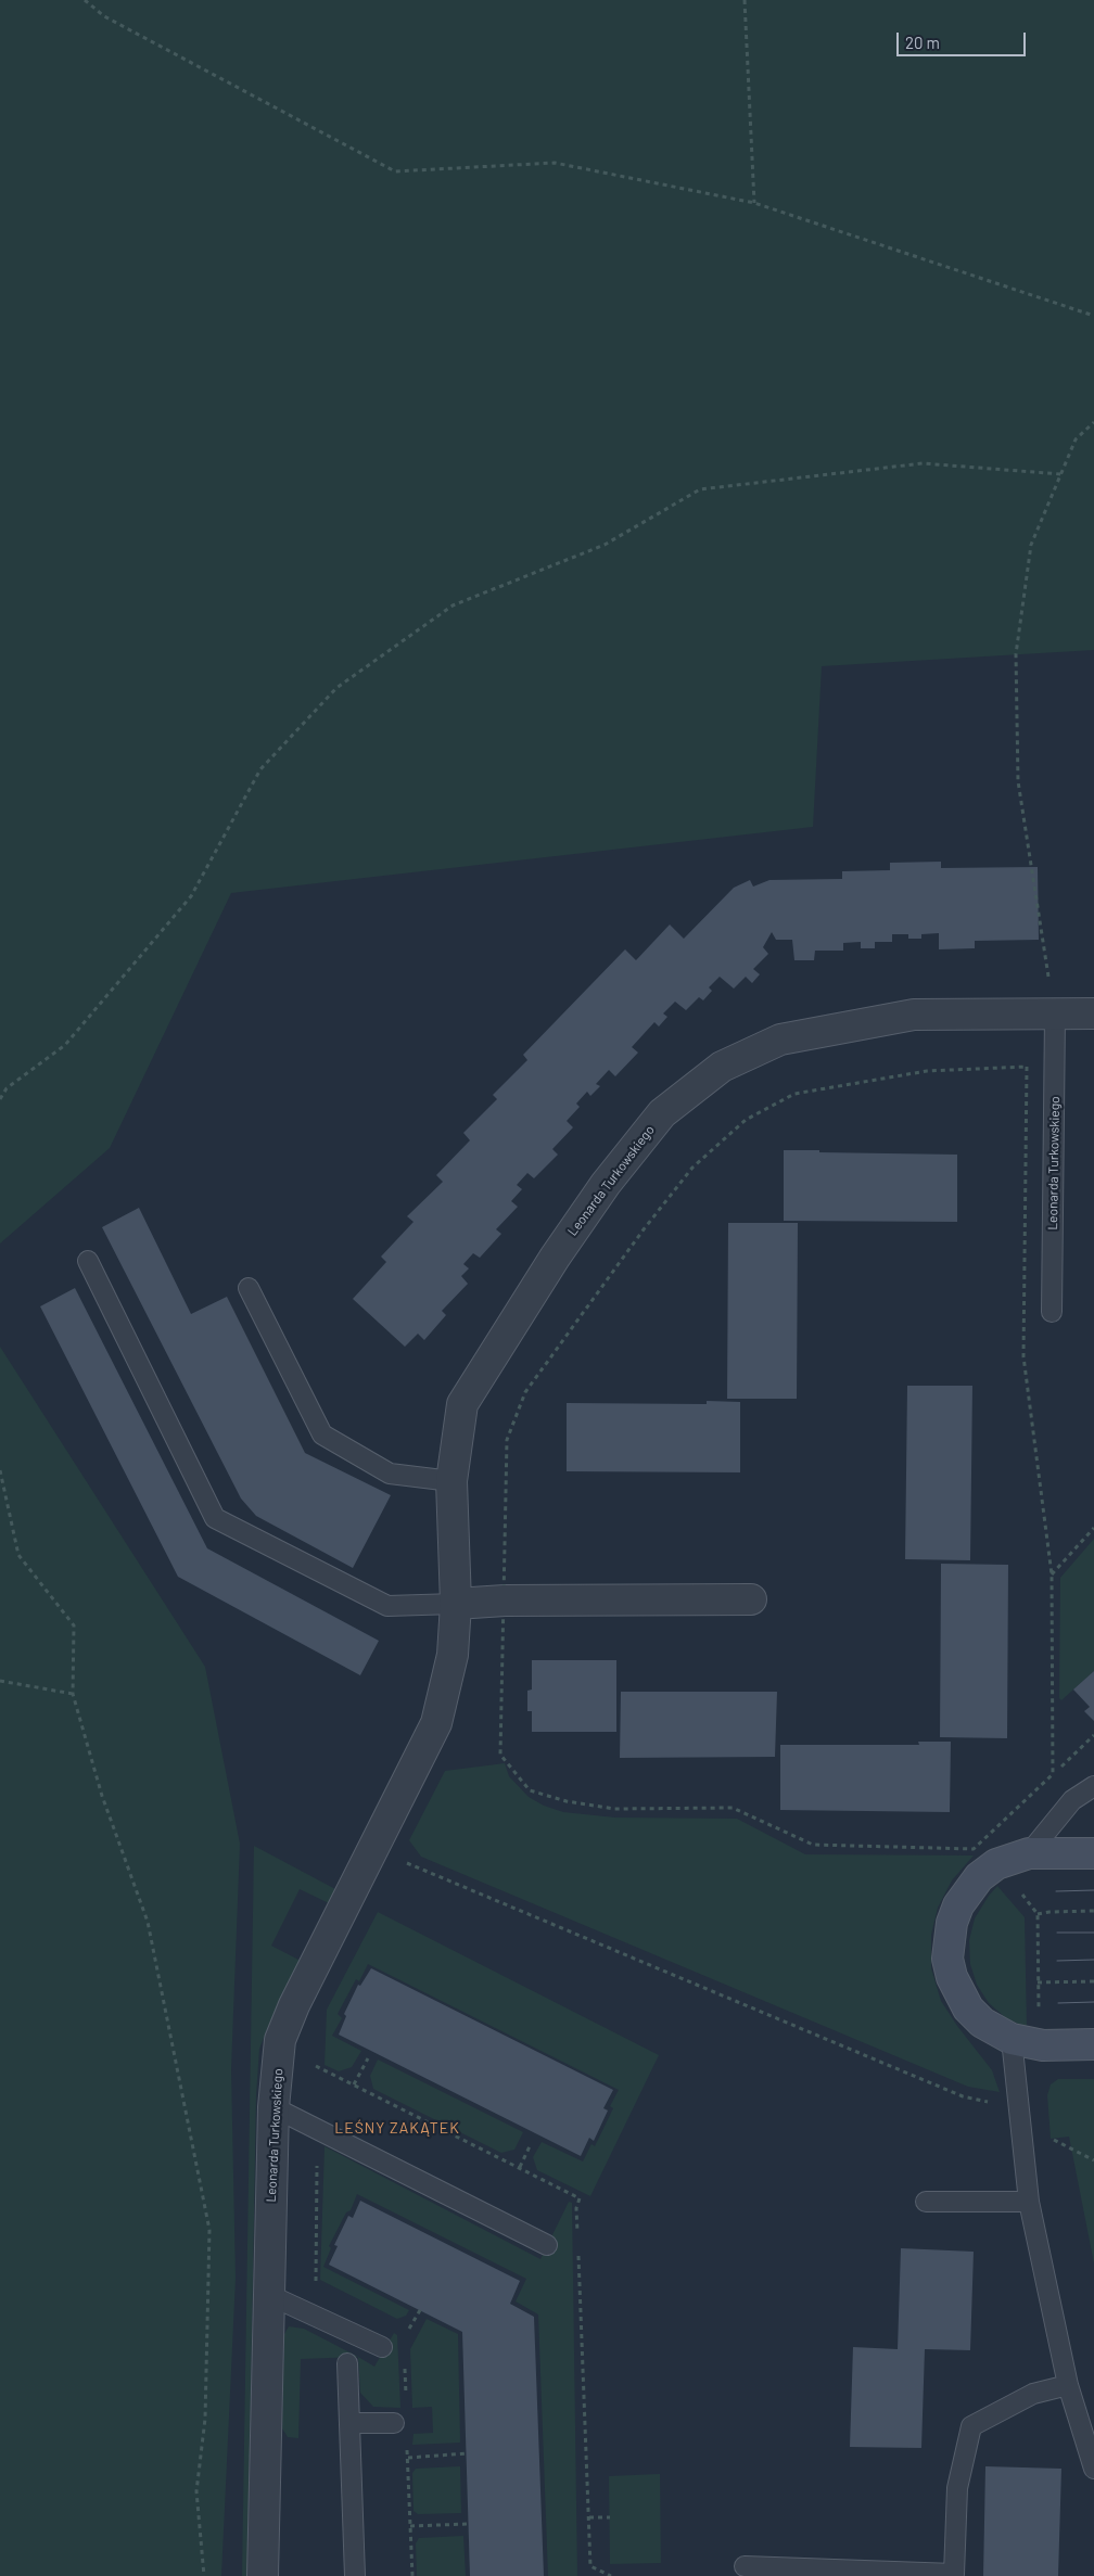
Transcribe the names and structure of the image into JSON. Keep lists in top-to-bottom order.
{
  "streets": {
    "street": ["Leonarda Turkowskiego"]
  },
  "districts": ["LEŚNY ZAKĄTEK"],
  "scale_bar": "20 m"
}
